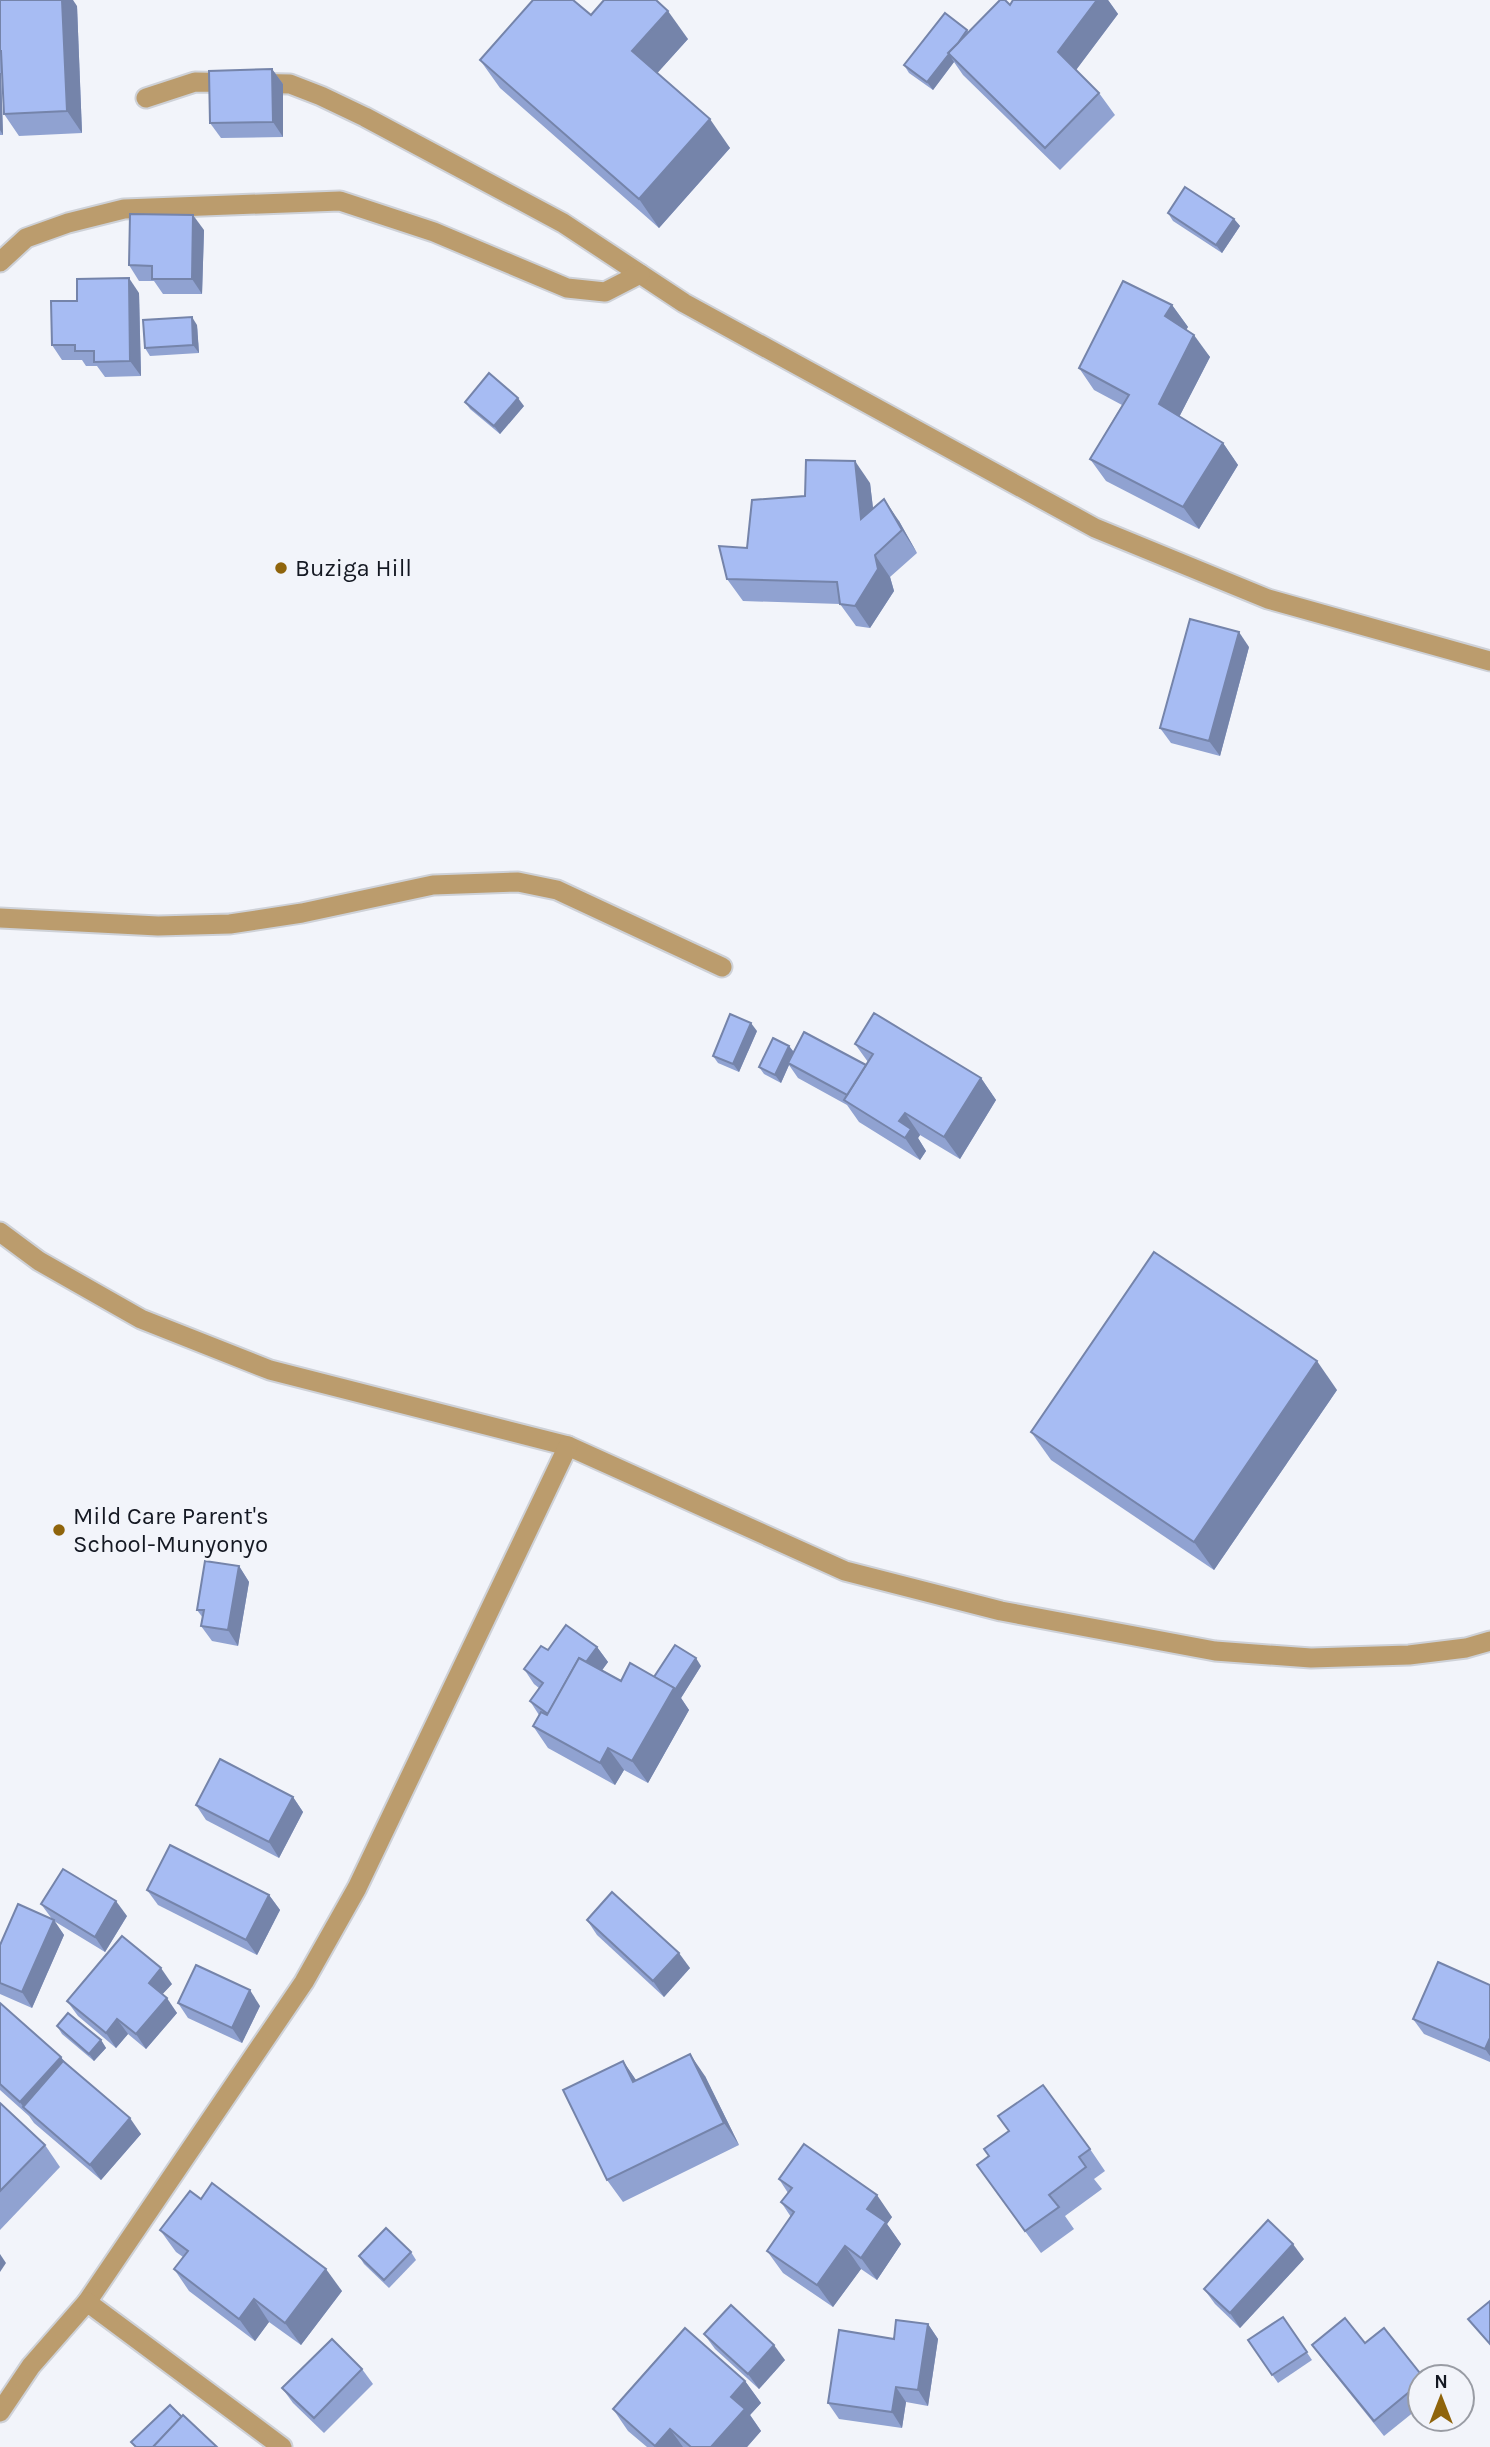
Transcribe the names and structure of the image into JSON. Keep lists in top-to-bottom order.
{
  "places": ["Buziga Hill", "Mild Care Parent's School-Munyonyo"],
  "north": "top"
}
